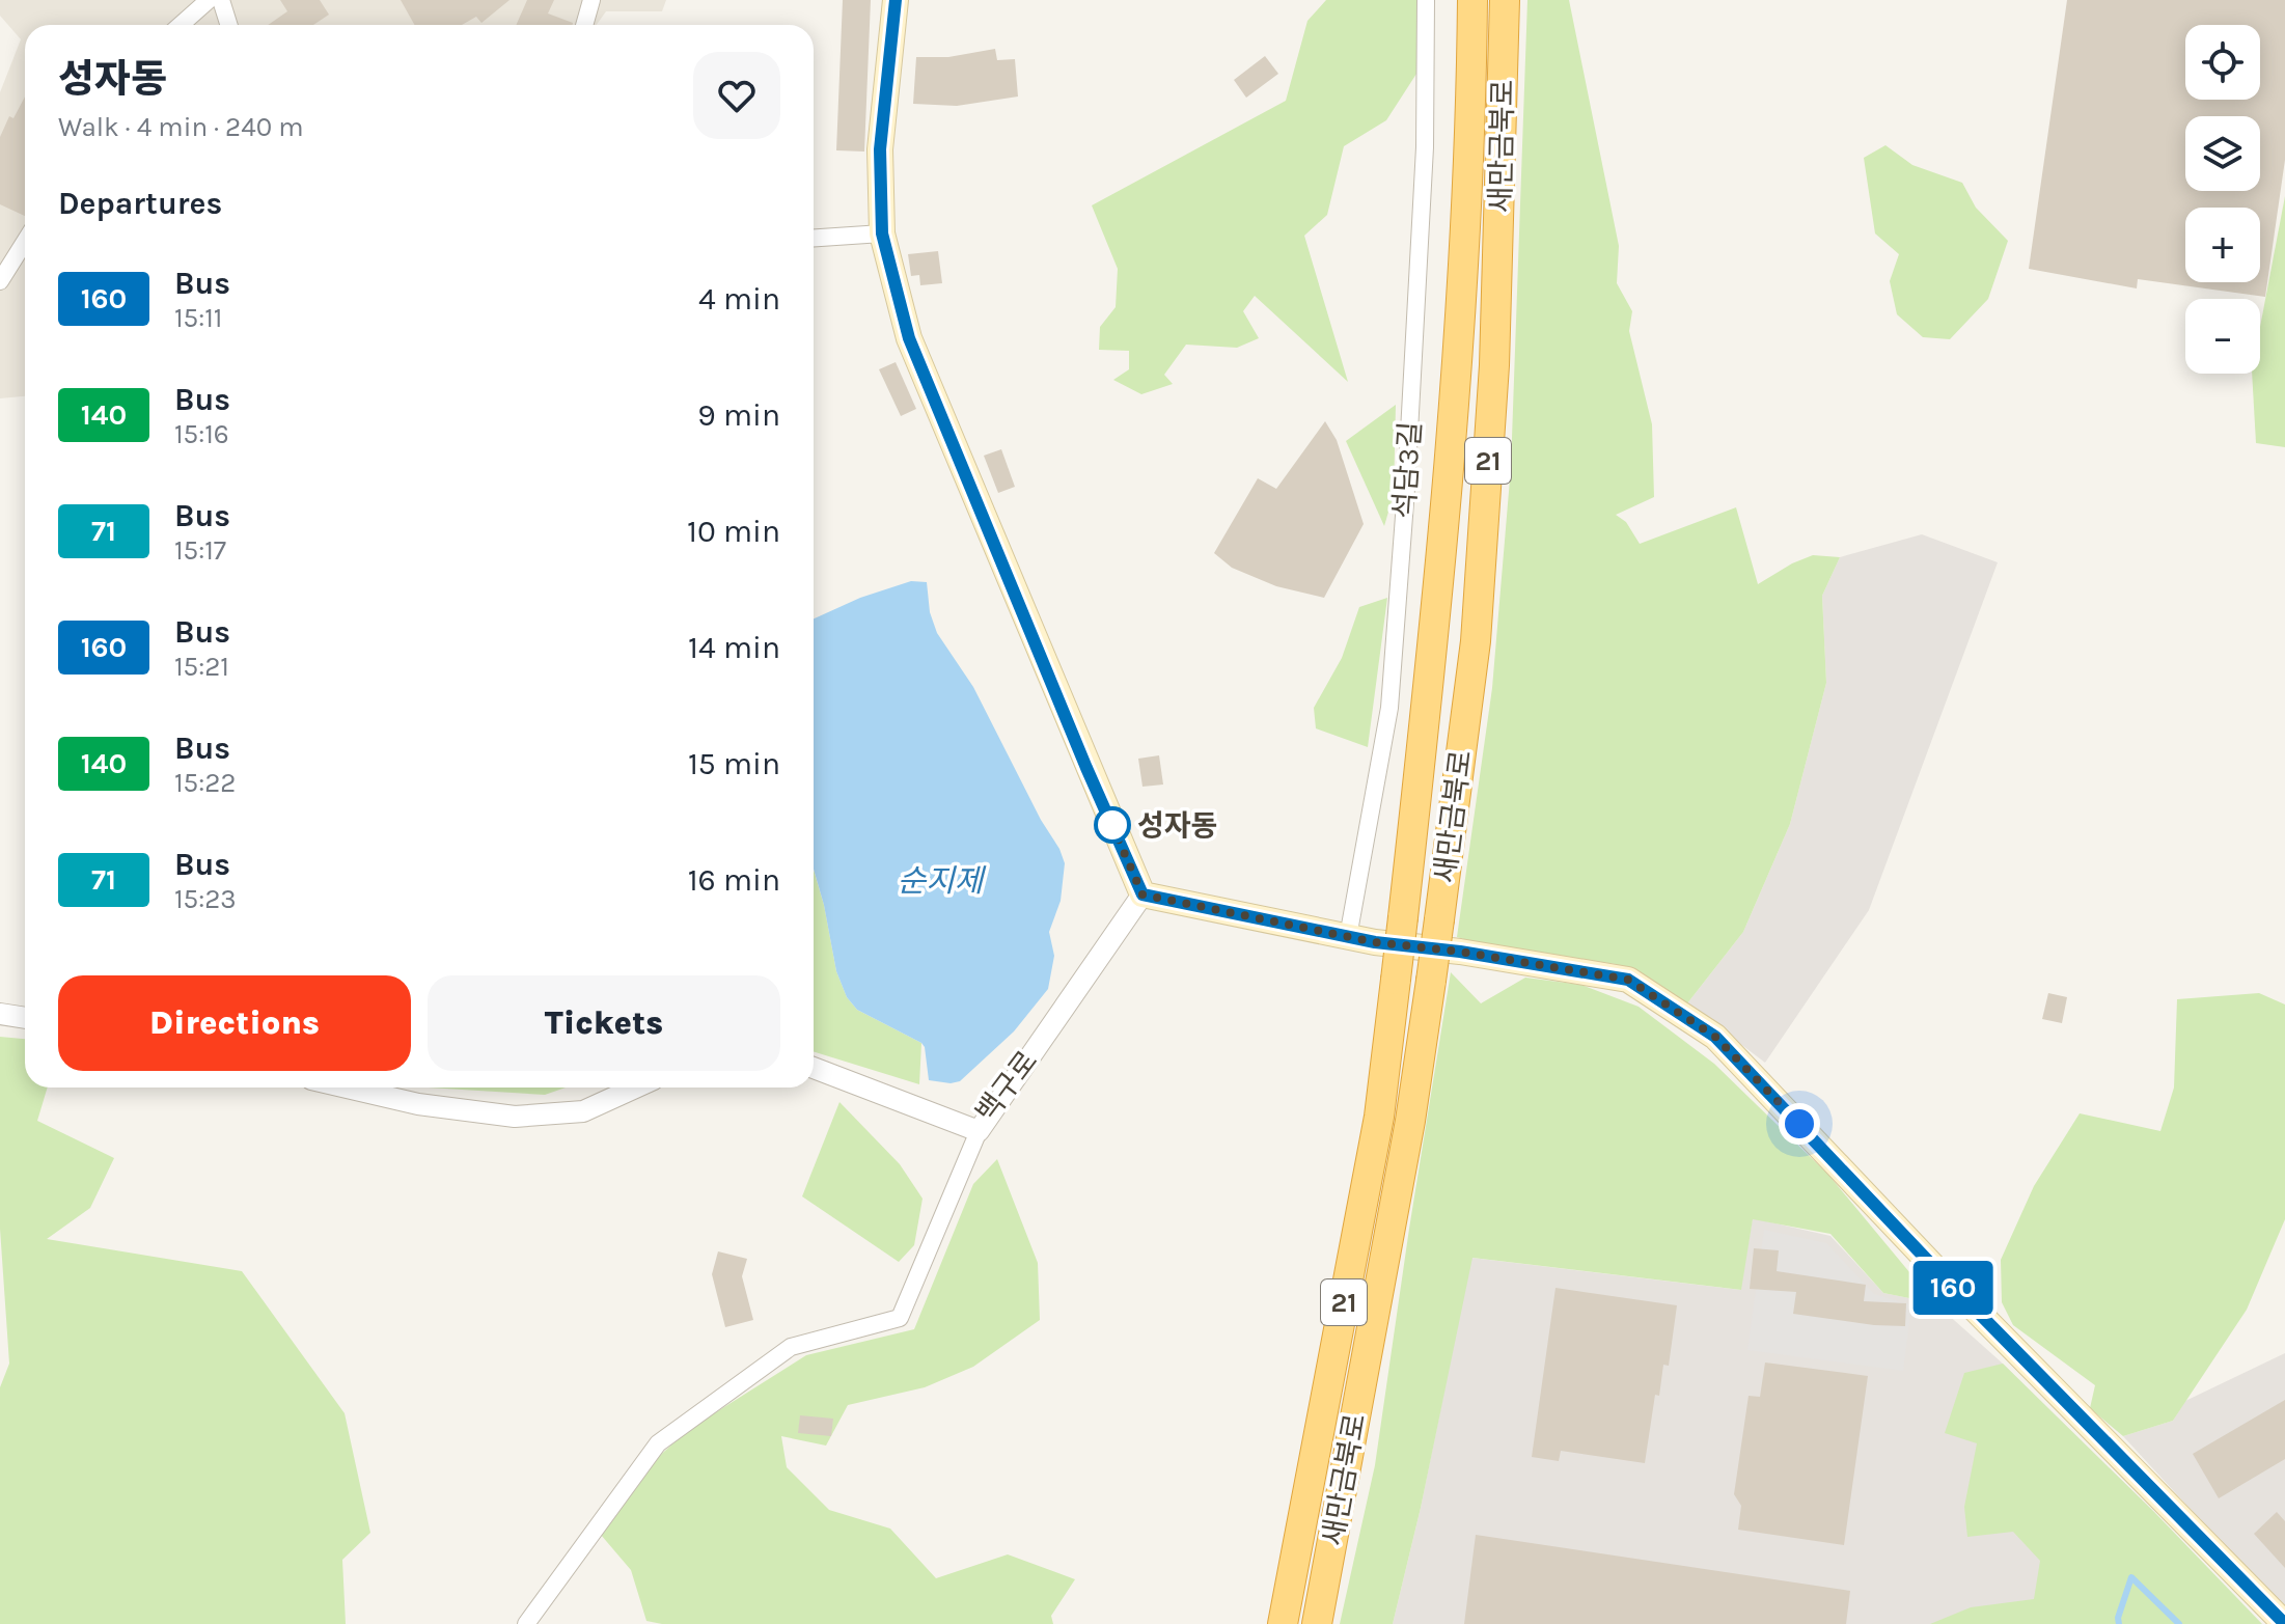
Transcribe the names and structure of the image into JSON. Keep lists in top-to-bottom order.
{
  "streets": {
    "highway": ["새만금북로", "21"],
    "street": ["석담3길", "백구로"]
  },
  "water": ["순지제"],
  "places": ["성자동"],
  "lines": ["bus line 160"],
  "page": {
    "on_map": "160",
    "map_buttons": ["+", "−"],
    "heading": [
      ["성자동", "Walk · 4 min · 240 m"],
      "Departures"
    ],
    "list": [
      {
        "mark": "160",
        "name": "Bus",
        "note": "15:11",
        "value": "4 min"
      },
      {
        "mark": "140",
        "name": "Bus",
        "note": "15:16",
        "value": "9 min"
      },
      {
        "mark": "71",
        "name": "Bus",
        "note": "15:17",
        "value": "10 min"
      },
      {
        "mark": "160",
        "name": "Bus",
        "note": "15:21",
        "value": "14 min"
      },
      {
        "mark": "140",
        "name": "Bus",
        "note": "15:22",
        "value": "15 min"
      },
      {
        "mark": "71",
        "name": "Bus",
        "note": "15:23",
        "value": "16 min"
      }
    ],
    "buttons": ["Directions", "Tickets"]
  }
}
